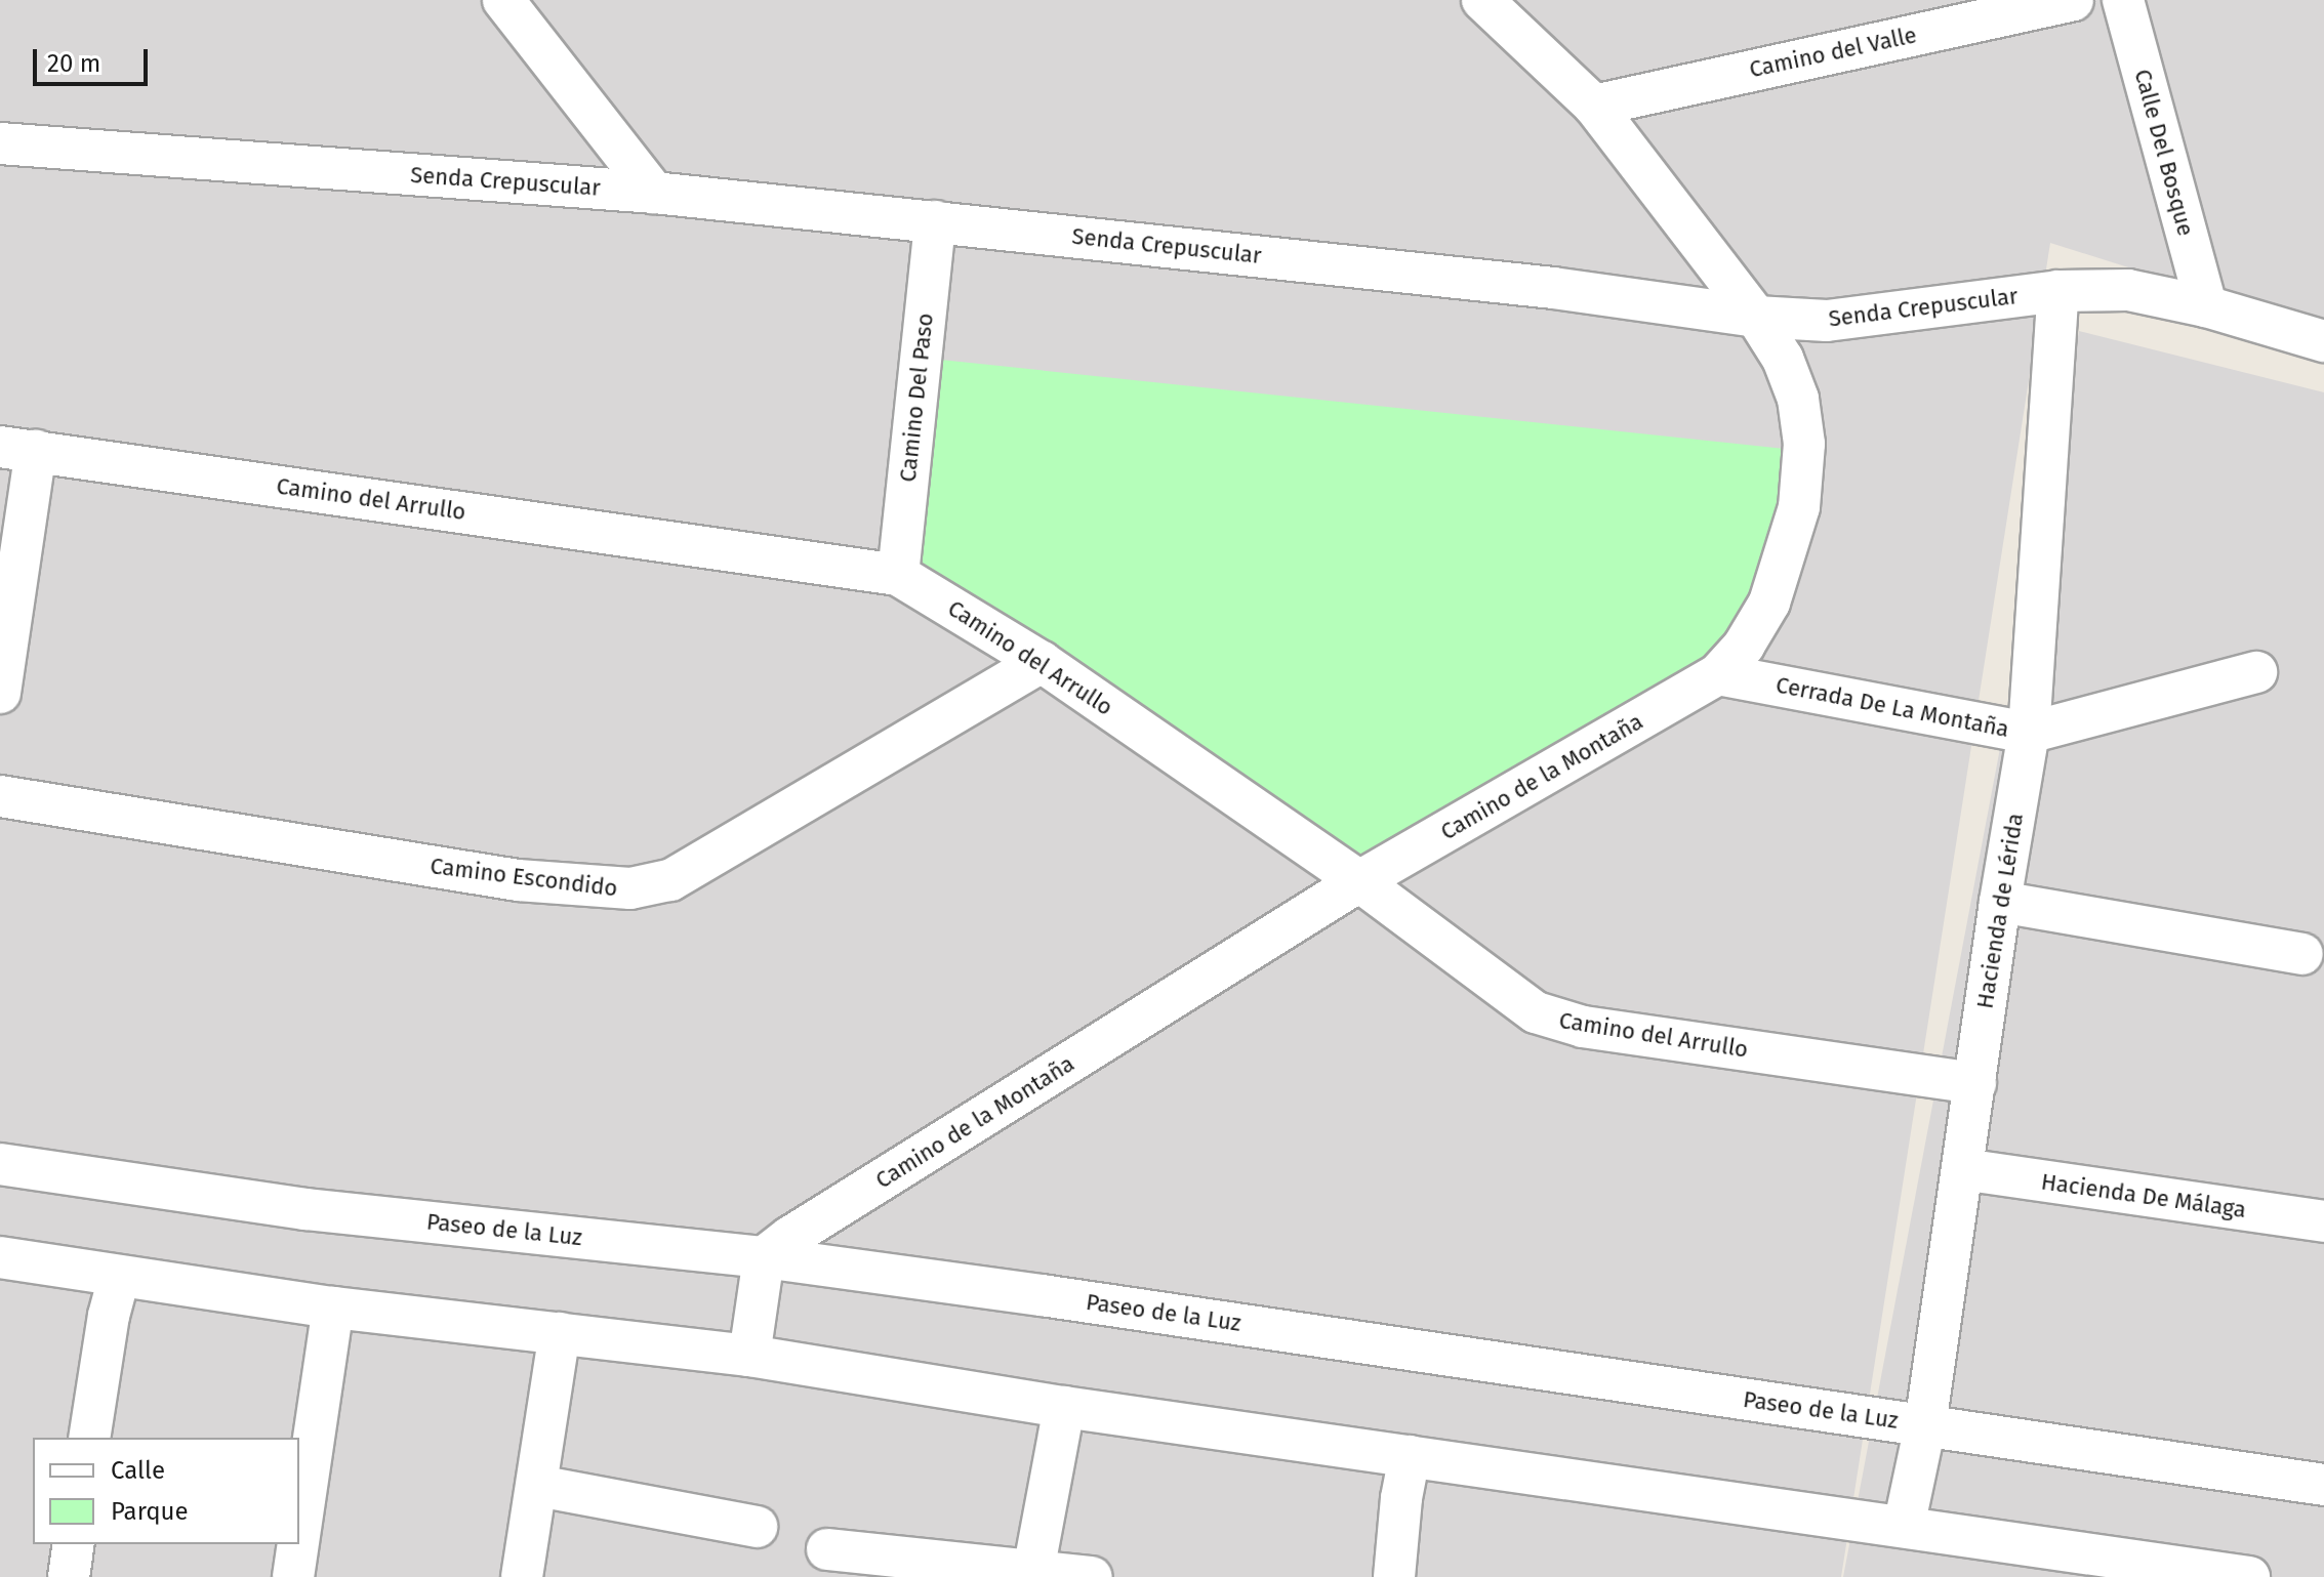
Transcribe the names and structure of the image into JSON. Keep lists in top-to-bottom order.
{
  "streets": {
    "street": [
      "Camino del Valle",
      "Calle Del Bosque",
      "Senda Crepuscular",
      "Camino Del Paso",
      "Camino del Arrullo",
      "Cerrada De La Montaña",
      "Camino de la Montaña",
      "Camino Escondido",
      "Hacienda de Lérida",
      "Hacienda De Málaga",
      "Paseo de la Luz"
    ]
  },
  "crossings": [
    ["Camino del Valle", "Camino de la Montaña"],
    ["Calle Del Bosque", "Senda Crepuscular"],
    ["Senda Crepuscular", "Camino Del Paso"],
    ["Senda Crepuscular", "Camino de la Montaña"],
    ["Senda Crepuscular", "Hacienda de Lérida"],
    ["Camino Del Paso", "Camino del Arrullo"],
    ["Camino del Arrullo", "Camino de la Montaña"],
    ["Camino del Arrullo", "Camino Escondido"],
    ["Camino del Arrullo", "Hacienda de Lérida"],
    ["Cerrada De La Montaña", "Camino de la Montaña"],
    ["Cerrada De La Montaña", "Hacienda de Lérida"],
    ["Camino de la Montaña", "Paseo de la Luz"],
    ["Hacienda de Lérida", "Hacienda De Málaga"],
    ["Hacienda de Lérida", "Paseo de la Luz"]
  ],
  "legend": ["Calle", "Parque"],
  "scale_bar": "20 m"
}
